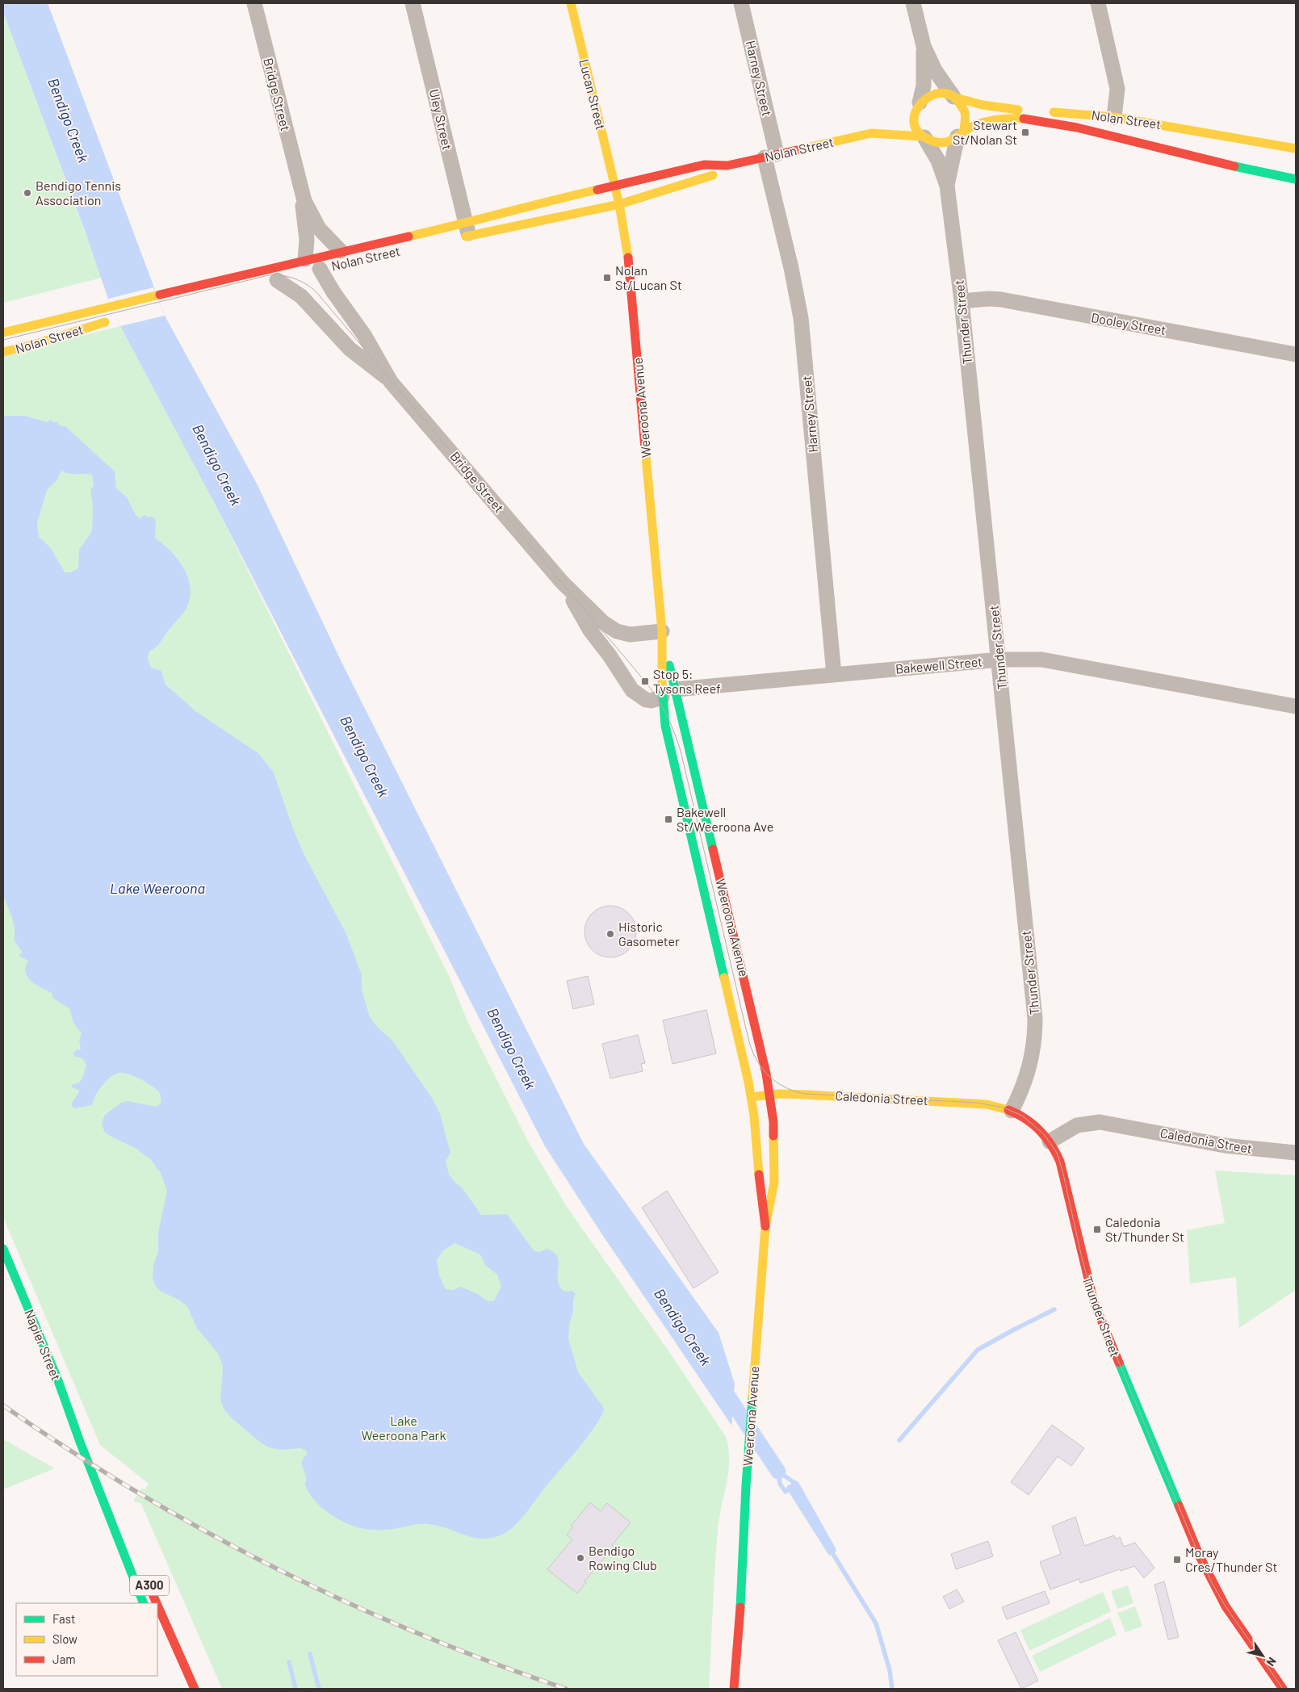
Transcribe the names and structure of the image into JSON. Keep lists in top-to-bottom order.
{
  "streets": {
    "main road": [
      "Lucan Street",
      "Nolan Street",
      "Thunder Street",
      "Weeroona Avenue",
      "Caledonia Street",
      "Napier Street",
      "A300"
    ],
    "street": [
      "Harney Street",
      "Bridge Street",
      "Uley Street",
      "Dooley Street",
      "Bakewell Street"
    ]
  },
  "crossings": [
    ["Harney Street", "Nolan Street"],
    ["Harney Street", "Bakewell Street"],
    ["Bridge Street", "Nolan Street"],
    ["Bridge Street", "Weeroona Avenue"],
    ["Lucan Street", "Nolan Street"],
    ["Lucan Street", "Weeroona Avenue"],
    ["Uley Street", "Nolan Street"],
    ["Nolan Street", "Thunder Street"],
    ["Nolan Street", "Weeroona Avenue"],
    ["Thunder Street", "Dooley Street"],
    ["Thunder Street", "Bakewell Street"],
    ["Thunder Street", "Caledonia Street"],
    ["Weeroona Avenue", "Bakewell Street"],
    ["Weeroona Avenue", "Caledonia Street"]
  ],
  "water": ["Bendigo Creek", "Lake Weeroona"],
  "parks": ["Lake Weeroona Park"],
  "places": {
    "transit": [
      "Stewart St/Nolan St",
      "Nolan St/Lucan St",
      "Stop 5: Tysons Reef",
      "Bakewell St/Weeroona Ave",
      "Caledonia St/Thunder St",
      "Moray Cres/Thunder St"
    ],
    "other": ["Bendigo Tennis Association", "Historic Gasometer", "Bendigo Rowing Club"]
  },
  "legend": ["Fast", "Slow", "Jam"],
  "north": "bottom right"
}
